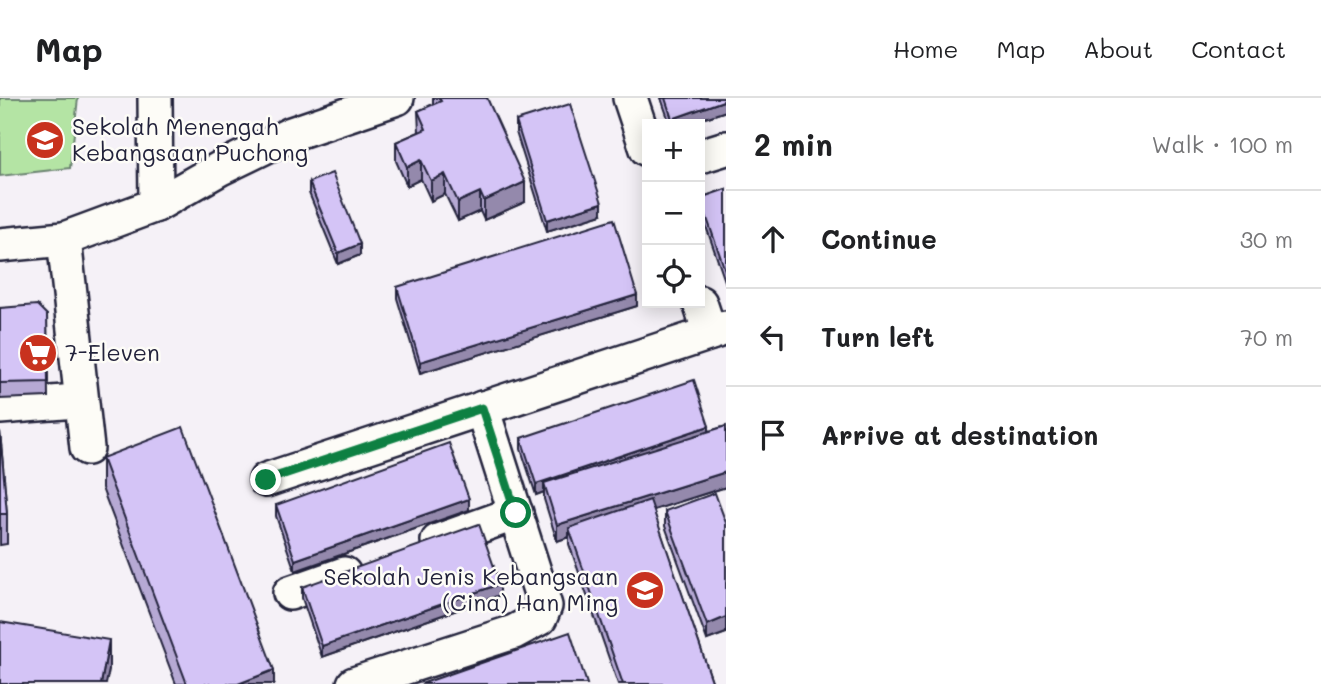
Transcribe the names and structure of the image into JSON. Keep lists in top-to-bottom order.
{
  "places": {
    "school or university": ["Sekolah Menengah Kebangsaan Puchong", "Sekolah Jenis Kebangsaan (Cina) Han Ming"],
    "supermarket": ["7-Eleven"]
  },
  "page": {
    "header": "Map",
    "nav": [
      "Home",
      "Map",
      "About",
      "Contact"
    ],
    "heading": ["2 min", "Walk · 100 m"],
    "map_buttons": ["+", "−"],
    "list": [
      ["Continue", "30 m"],
      ["Turn left", "70 m"],
      "Arrive at destination"
    ]
  }
}
